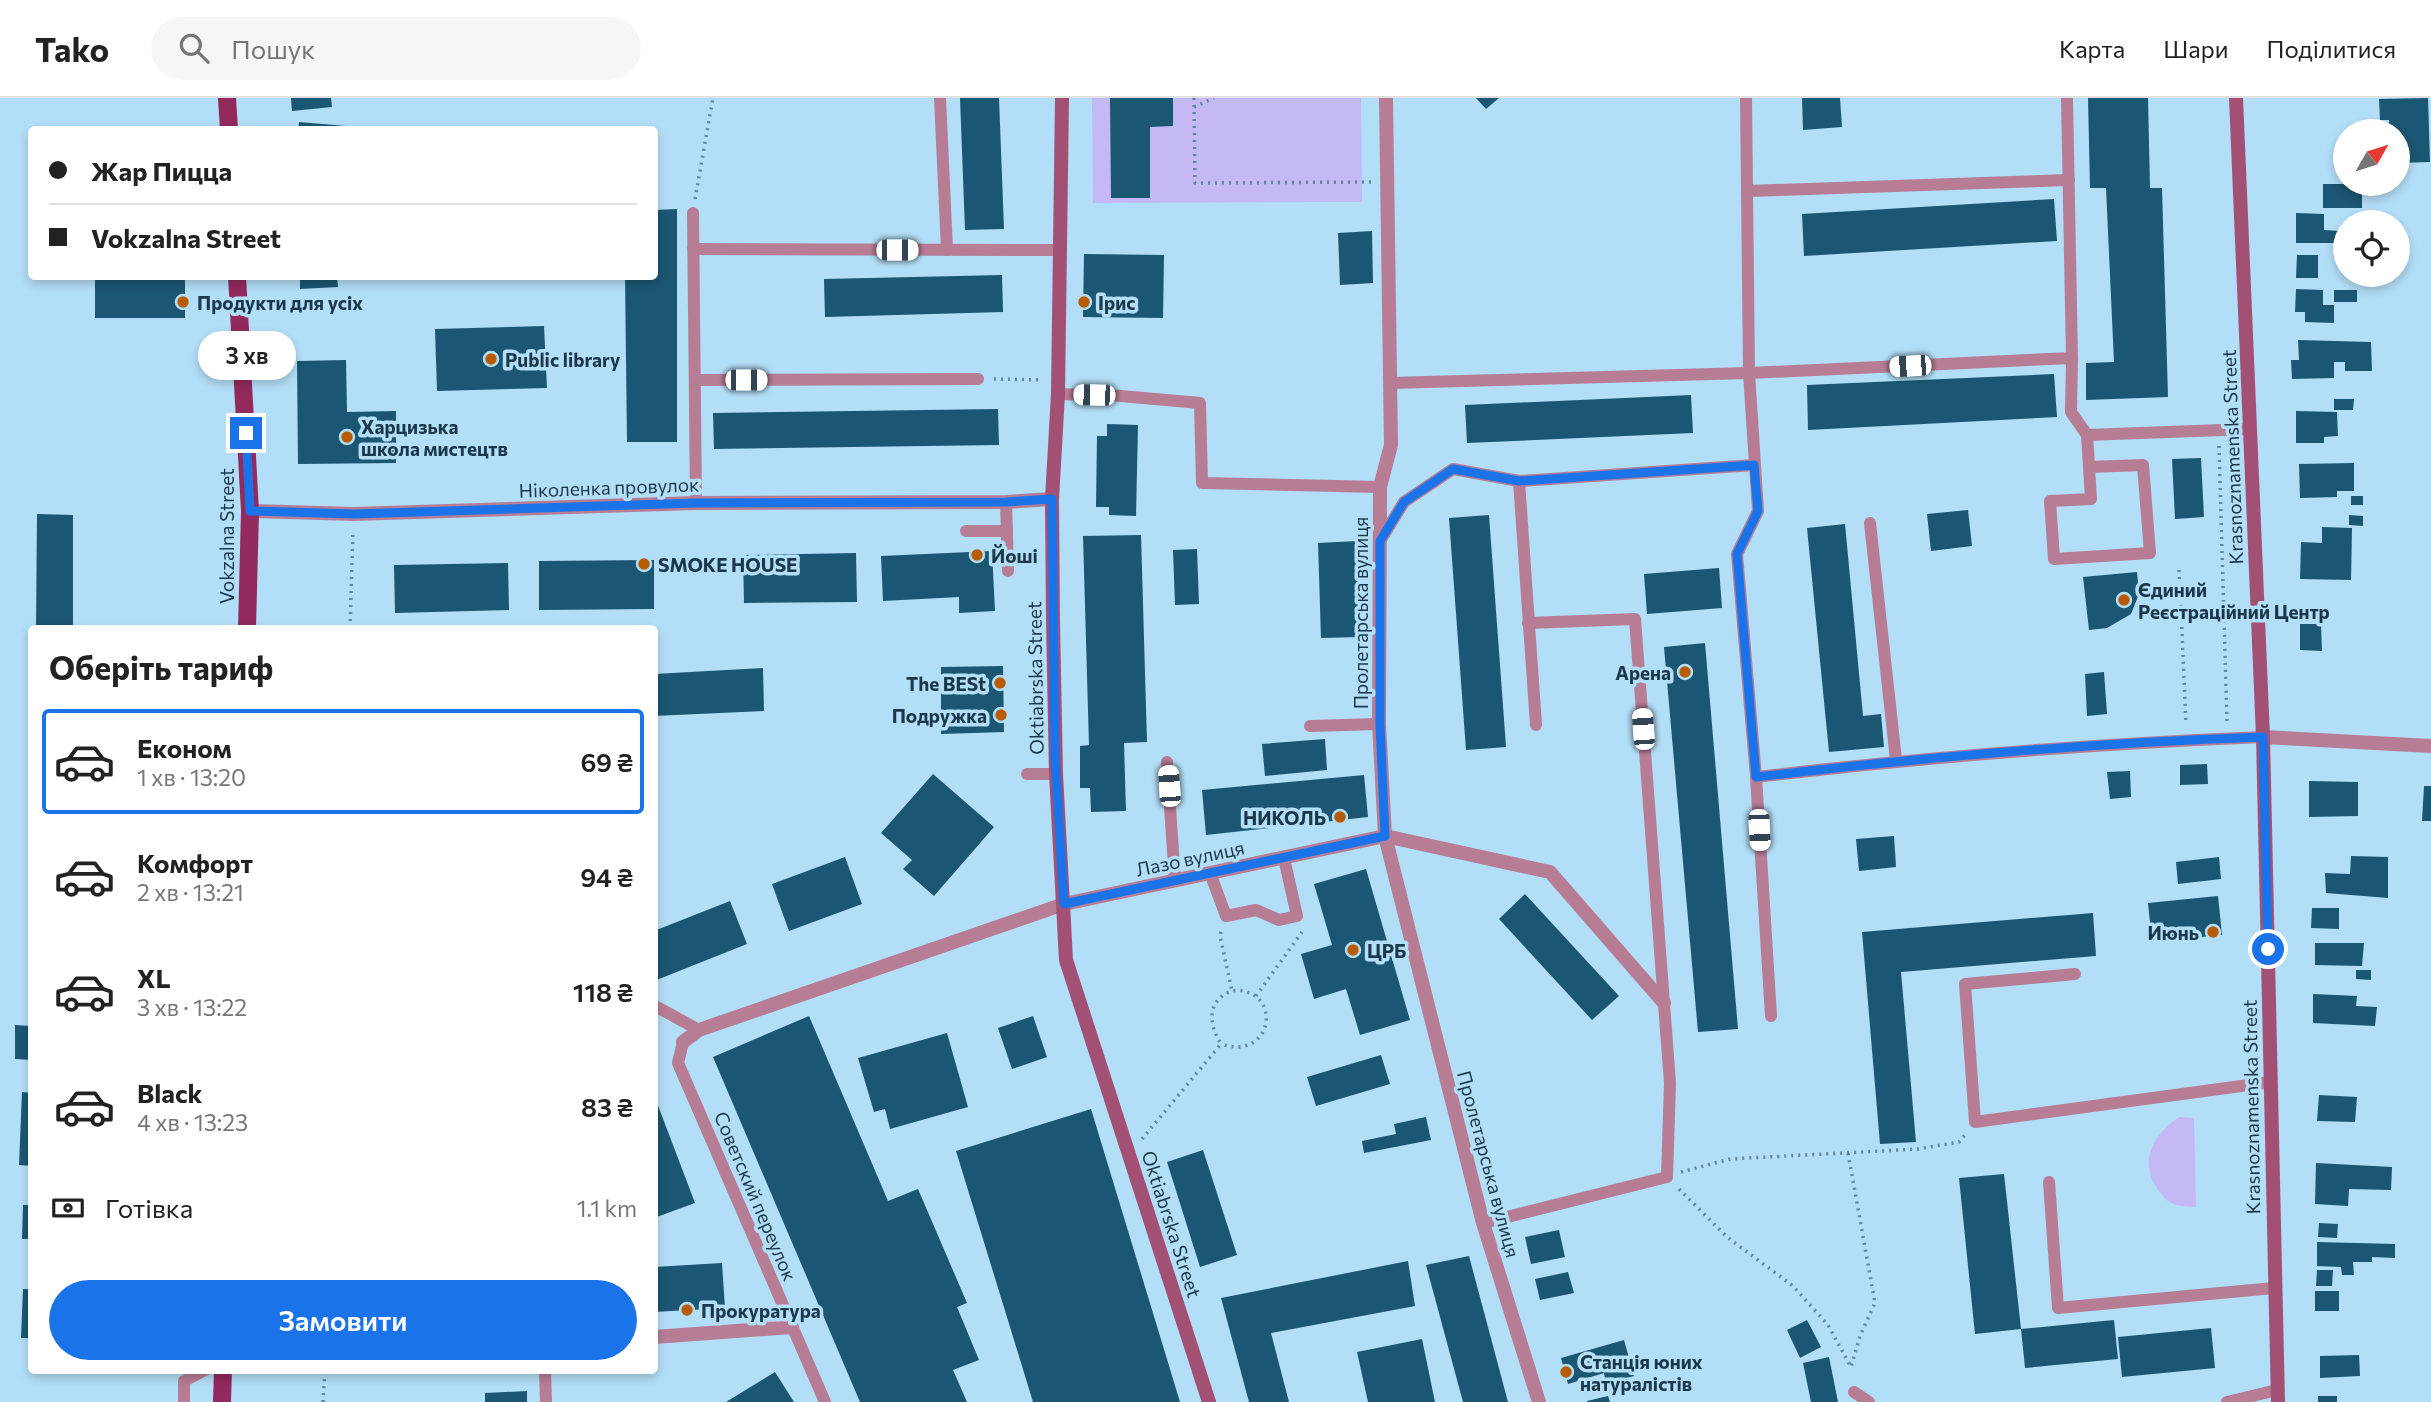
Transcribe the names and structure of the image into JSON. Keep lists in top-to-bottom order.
{
  "streets": {
    "main road": ["Krasnoznamenska Street", "Vokzalna Street", "Oktiabrska Street"],
    "street": ["Ніколенка провулок", "Пролетарська вулиця", "Лазо вулиця"],
    "lane": ["Советский переулок"]
  },
  "crossings": [
    ["Ніколенка провулок", "Vokzalna Street"],
    ["Ніколенка провулок", "Oktiabrska Street"],
    ["Пролетарська вулиця", "Лазо вулиця"],
    ["Oktiabrska Street", "Лазо вулиця"],
    ["Лазо вулиця", "Советский переулок"]
  ],
  "places": [
    "Продукти для усіх",
    "Ірис",
    "Public library",
    "Харцизька школа мистецтв",
    "Йоші",
    "SMOKE HOUSE",
    "Єдиний Реєстраційний Центр",
    "Арена",
    "The BESt",
    "Подружка",
    "НИКОЛЬ",
    "Июнь",
    "ЦРБ",
    "Прокуратура",
    "Станція юних натуралістів"
  ],
  "north": "top right",
  "page": {
    "header": "Tako",
    "search": "Пошук",
    "nav": ["Карта", "Шари", "Поділитися"],
    "banner": ["Жар Пицца", "Vokzalna Street"],
    "bubble": "3 хв",
    "heading": "Оберіть тариф",
    "list": [
      {
        "name": "Економ",
        "note": "1 хв · 13:20",
        "value": "69 ₴"
      },
      {
        "name": "Комфорт",
        "note": "2 хв · 13:21",
        "value": "94 ₴"
      },
      {
        "name": "XL",
        "note": "3 хв · 13:22",
        "value": "118 ₴"
      },
      {
        "name": "Black",
        "note": "4 хв · 13:23",
        "value": "83 ₴"
      }
    ],
    "pay": ["Готівка", "1.1 km"],
    "buttons": "Замовити"
  }
}
